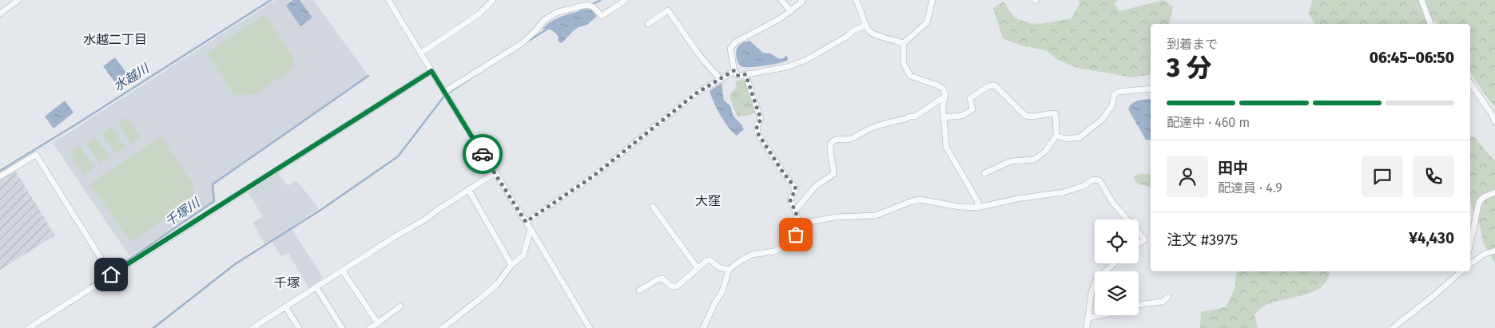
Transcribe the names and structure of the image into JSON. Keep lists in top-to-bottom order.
{
  "districts": ["水越二丁目", "大窪", "千塚"],
  "water": ["水越川", "千塚川"],
  "page": {
    "heading": ["3 分", "到着まで", "06:45–06:50"],
    "panel": [
      "田中",
      "配達員 · 4.9",
      "注文 #3975",
      "¥4,430"
    ],
    "bar": "配達中 · 460 m"
  }
}
